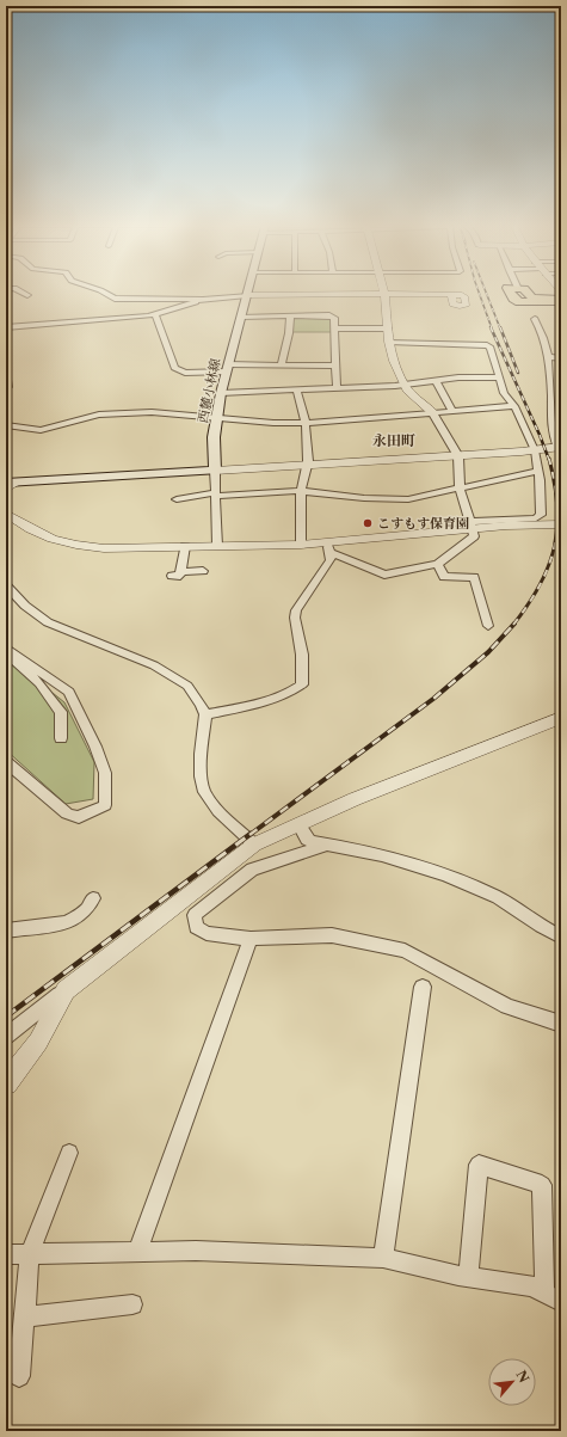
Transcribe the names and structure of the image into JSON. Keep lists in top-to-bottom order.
{
  "streets": {
    "main road": ["西麓小林線"]
  },
  "districts": ["永田町"],
  "places": ["こすもす保育園"],
  "north": "top right"
}
